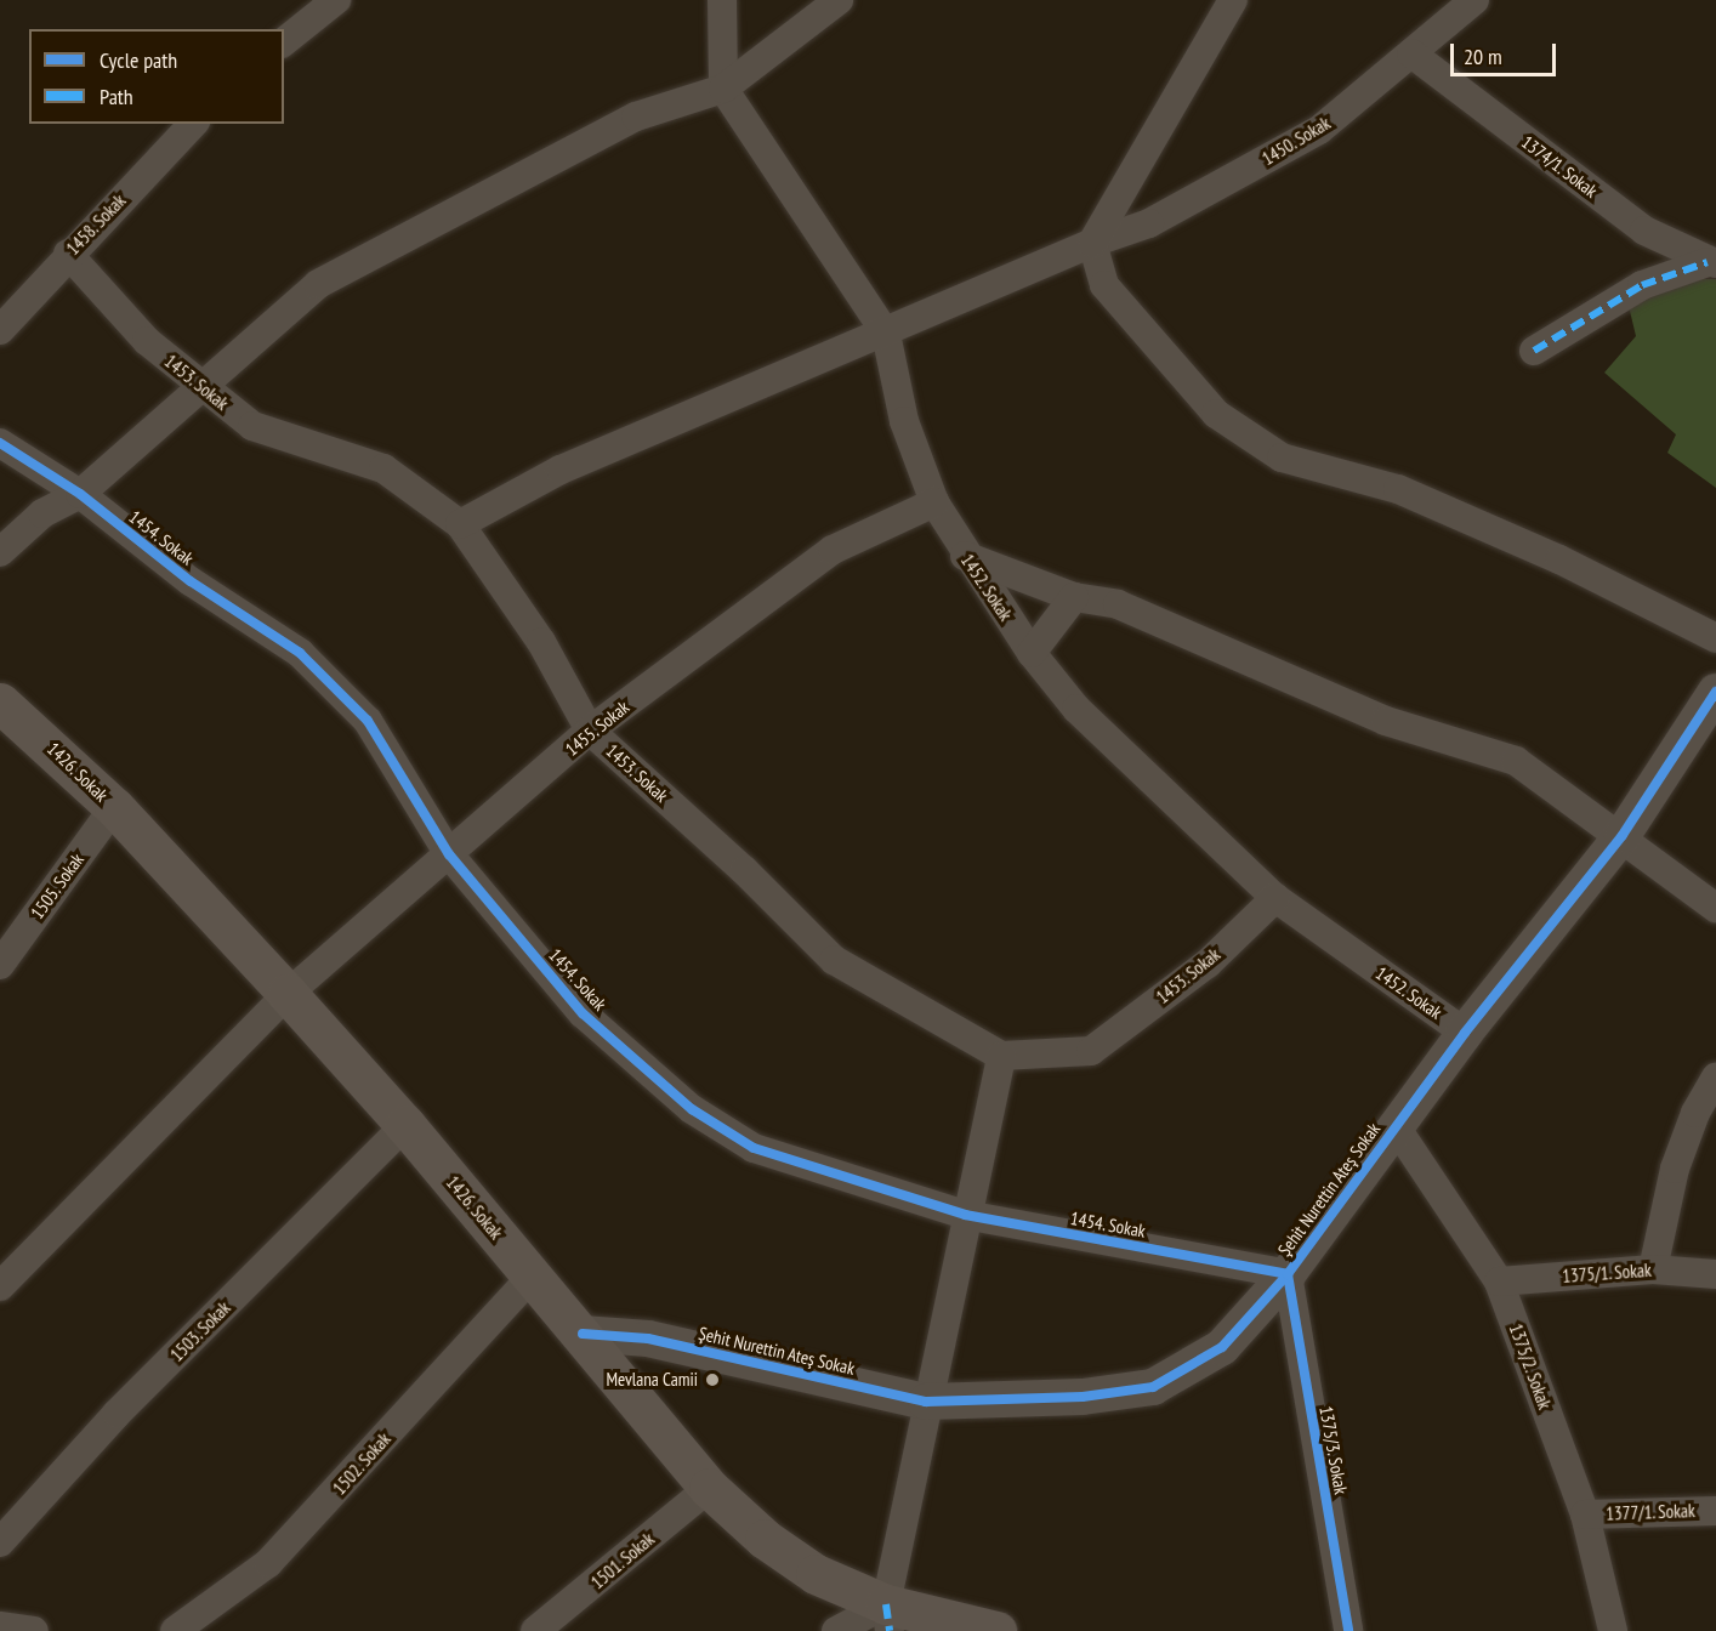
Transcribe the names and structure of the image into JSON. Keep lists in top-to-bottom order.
{
  "streets": {
    "main road": ["1426. Sokak"],
    "street": [
      "1450. Sokak",
      "1374/1. Sokak",
      "1458. Sokak",
      "1453. Sokak",
      "1454. Sokak",
      "1452. Sokak",
      "1455. Sokak",
      "1505. Sokak",
      "Şehit Nurettin Ateş Sokak",
      "1375/1. Sokak",
      "1503. Sokak",
      "1375/2. Sokak",
      "1375/3. Sokak",
      "1502. Sokak",
      "1377/1. Sokak",
      "1501. Sokak"
    ]
  },
  "crossings": [
    ["1450. Sokak", "1374/1. Sokak"],
    ["1450. Sokak", "1453. Sokak"],
    ["1450. Sokak", "1452. Sokak"],
    ["1458. Sokak", "1453. Sokak"],
    ["1453. Sokak", "1452. Sokak"],
    ["1453. Sokak", "1455. Sokak"],
    ["1454. Sokak", "1455. Sokak"],
    ["1454. Sokak", "Şehit Nurettin Ateş Sokak"],
    ["1454. Sokak", "1375/3. Sokak"],
    ["1452. Sokak", "1455. Sokak"],
    ["1452. Sokak", "Şehit Nurettin Ateş Sokak"],
    ["1455. Sokak", "1426. Sokak"],
    ["1426. Sokak", "1505. Sokak"],
    ["1426. Sokak", "Şehit Nurettin Ateş Sokak"],
    ["1426. Sokak", "1503. Sokak"],
    ["1426. Sokak", "1502. Sokak"],
    ["1426. Sokak", "1501. Sokak"],
    ["Şehit Nurettin Ateş Sokak", "1375/2. Sokak"],
    ["Şehit Nurettin Ateş Sokak", "1375/3. Sokak"],
    ["1375/1. Sokak", "1375/2. Sokak"],
    ["1375/2. Sokak", "1377/1. Sokak"]
  ],
  "places": ["Mevlana Camii"],
  "legend": ["Cycle path", "Path"],
  "scale_bar": "20 m"
}
